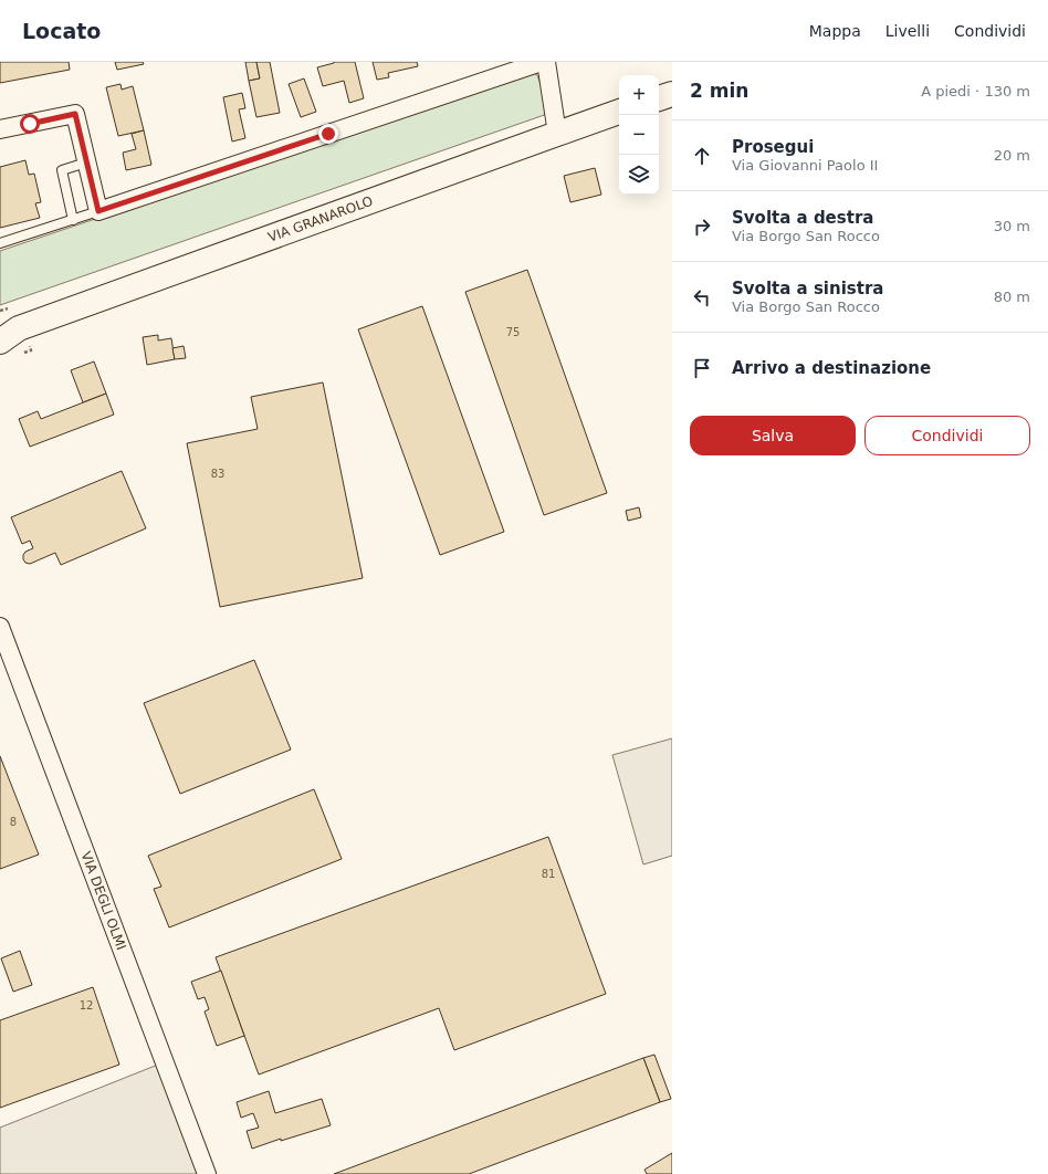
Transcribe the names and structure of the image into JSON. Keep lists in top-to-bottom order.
{
  "streets": {
    "main road": ["VIA GRANAROLO"],
    "street": ["VIA DEGLI OLMI"]
  },
  "house_numbers": [
    "75",
    "83",
    "8",
    "81",
    "12"
  ],
  "page": {
    "header": "Locato",
    "nav": ["Mappa", "Livelli", "Condividi"],
    "heading": ["2 min", "A piedi · 130 m"],
    "map_buttons": ["+", "−"],
    "list": [
      ["Prosegui", "Via Giovanni Paolo II", "20 m"],
      ["Svolta a destra", "Via Borgo San Rocco", "30 m"],
      ["Svolta a sinistra", "Via Borgo San Rocco", "80 m"],
      "Arrivo a destinazione"
    ],
    "buttons": ["Salva", "Condividi"]
  }
}
